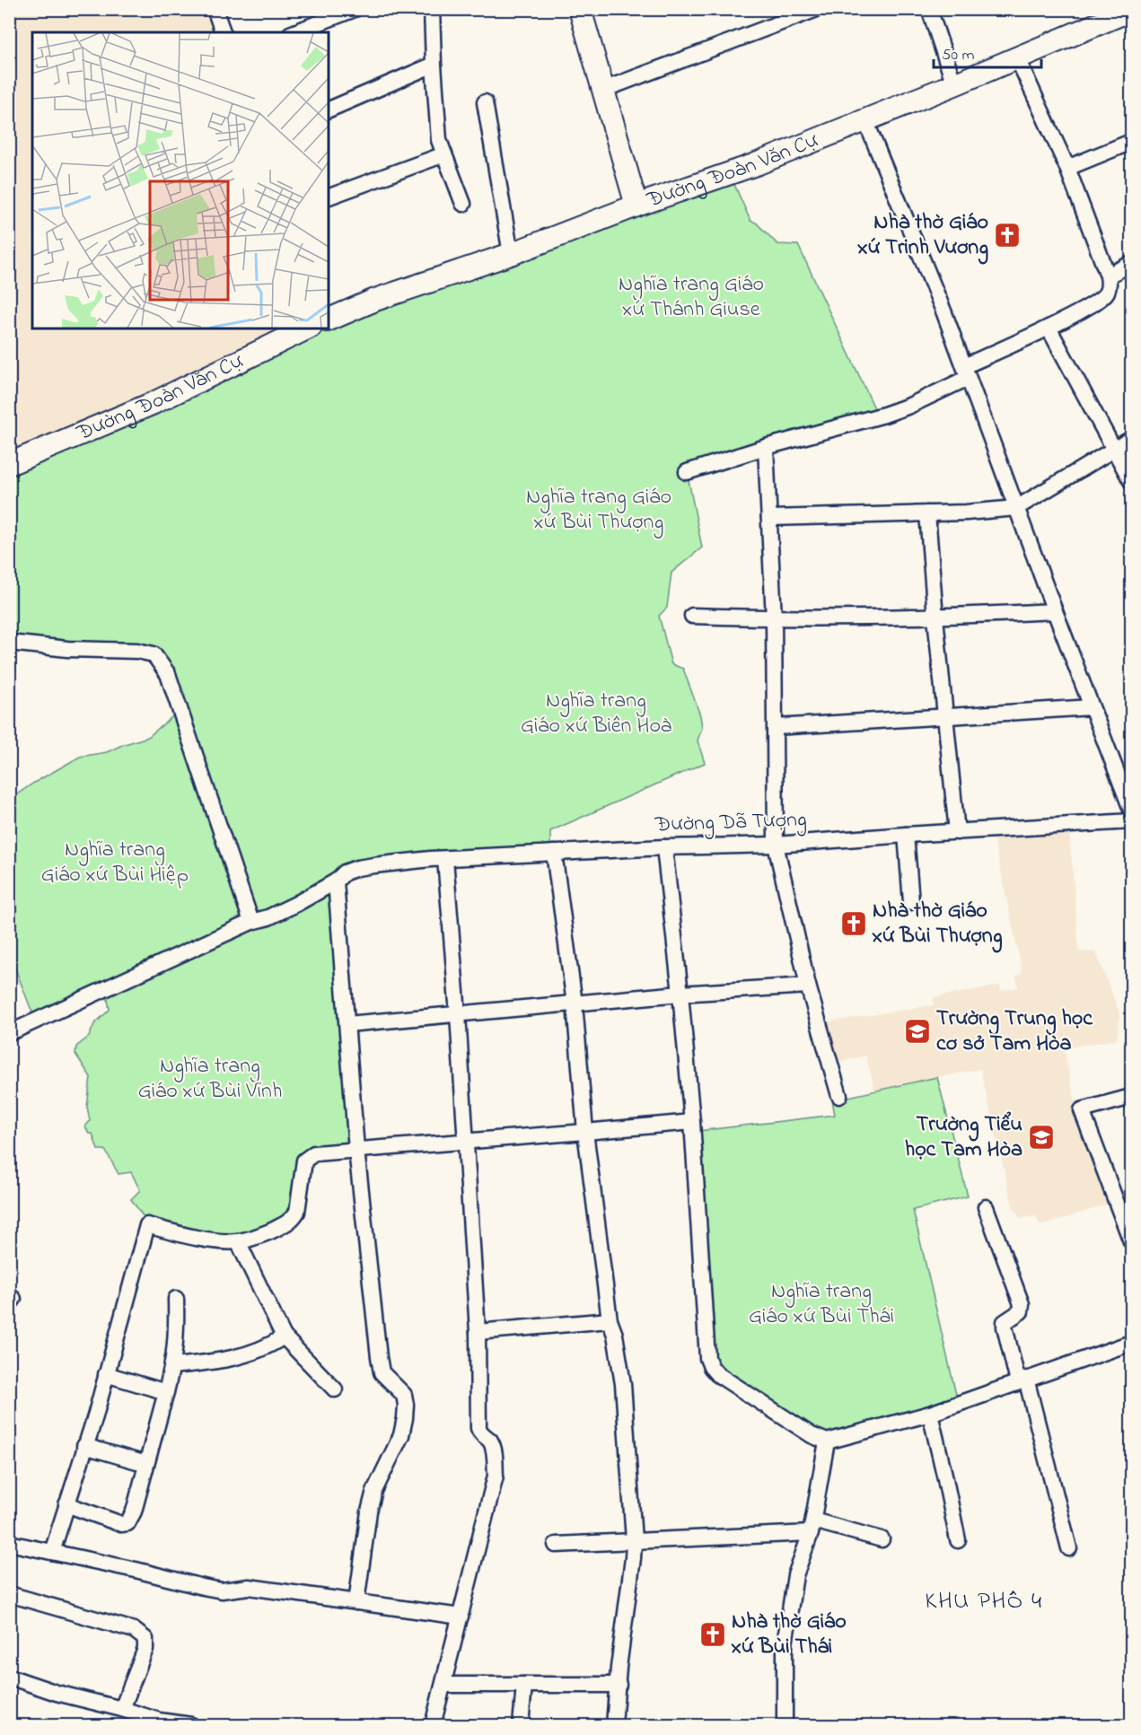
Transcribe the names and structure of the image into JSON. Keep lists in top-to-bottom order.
{
  "streets": {
    "street": ["Đường Đoàn Văn Cự", "Đường Dã Tượng"]
  },
  "districts": ["KHU PHỐ 4"],
  "parks": [
    "Nghĩa trang Giáo xứ Thánh Giuse",
    "Nghĩa trang Giáo xứ Bùi Thượng",
    "Nghĩa trang Giáo xứ Biên Hoà",
    "Nghĩa trang Giáo xứ Bùi Hiệp",
    "Nghĩa trang Giáo xứ Bùi Vĩnh",
    "Nghĩa trang Giáo xứ Bùi Thái"
  ],
  "places": {
    "church": ["Nhà thờ Giáo xứ Trinh Vương", "Nhà thờ Giáo xứ Bùi Thượng", "Nhà thờ Giáo xứ Bùi Thái"],
    "school or university": ["Trường Trung học cơ sở Tam Hòa", "Trường Tiểu học Tam Hòa"]
  },
  "scale_bar": "50 m"
}
